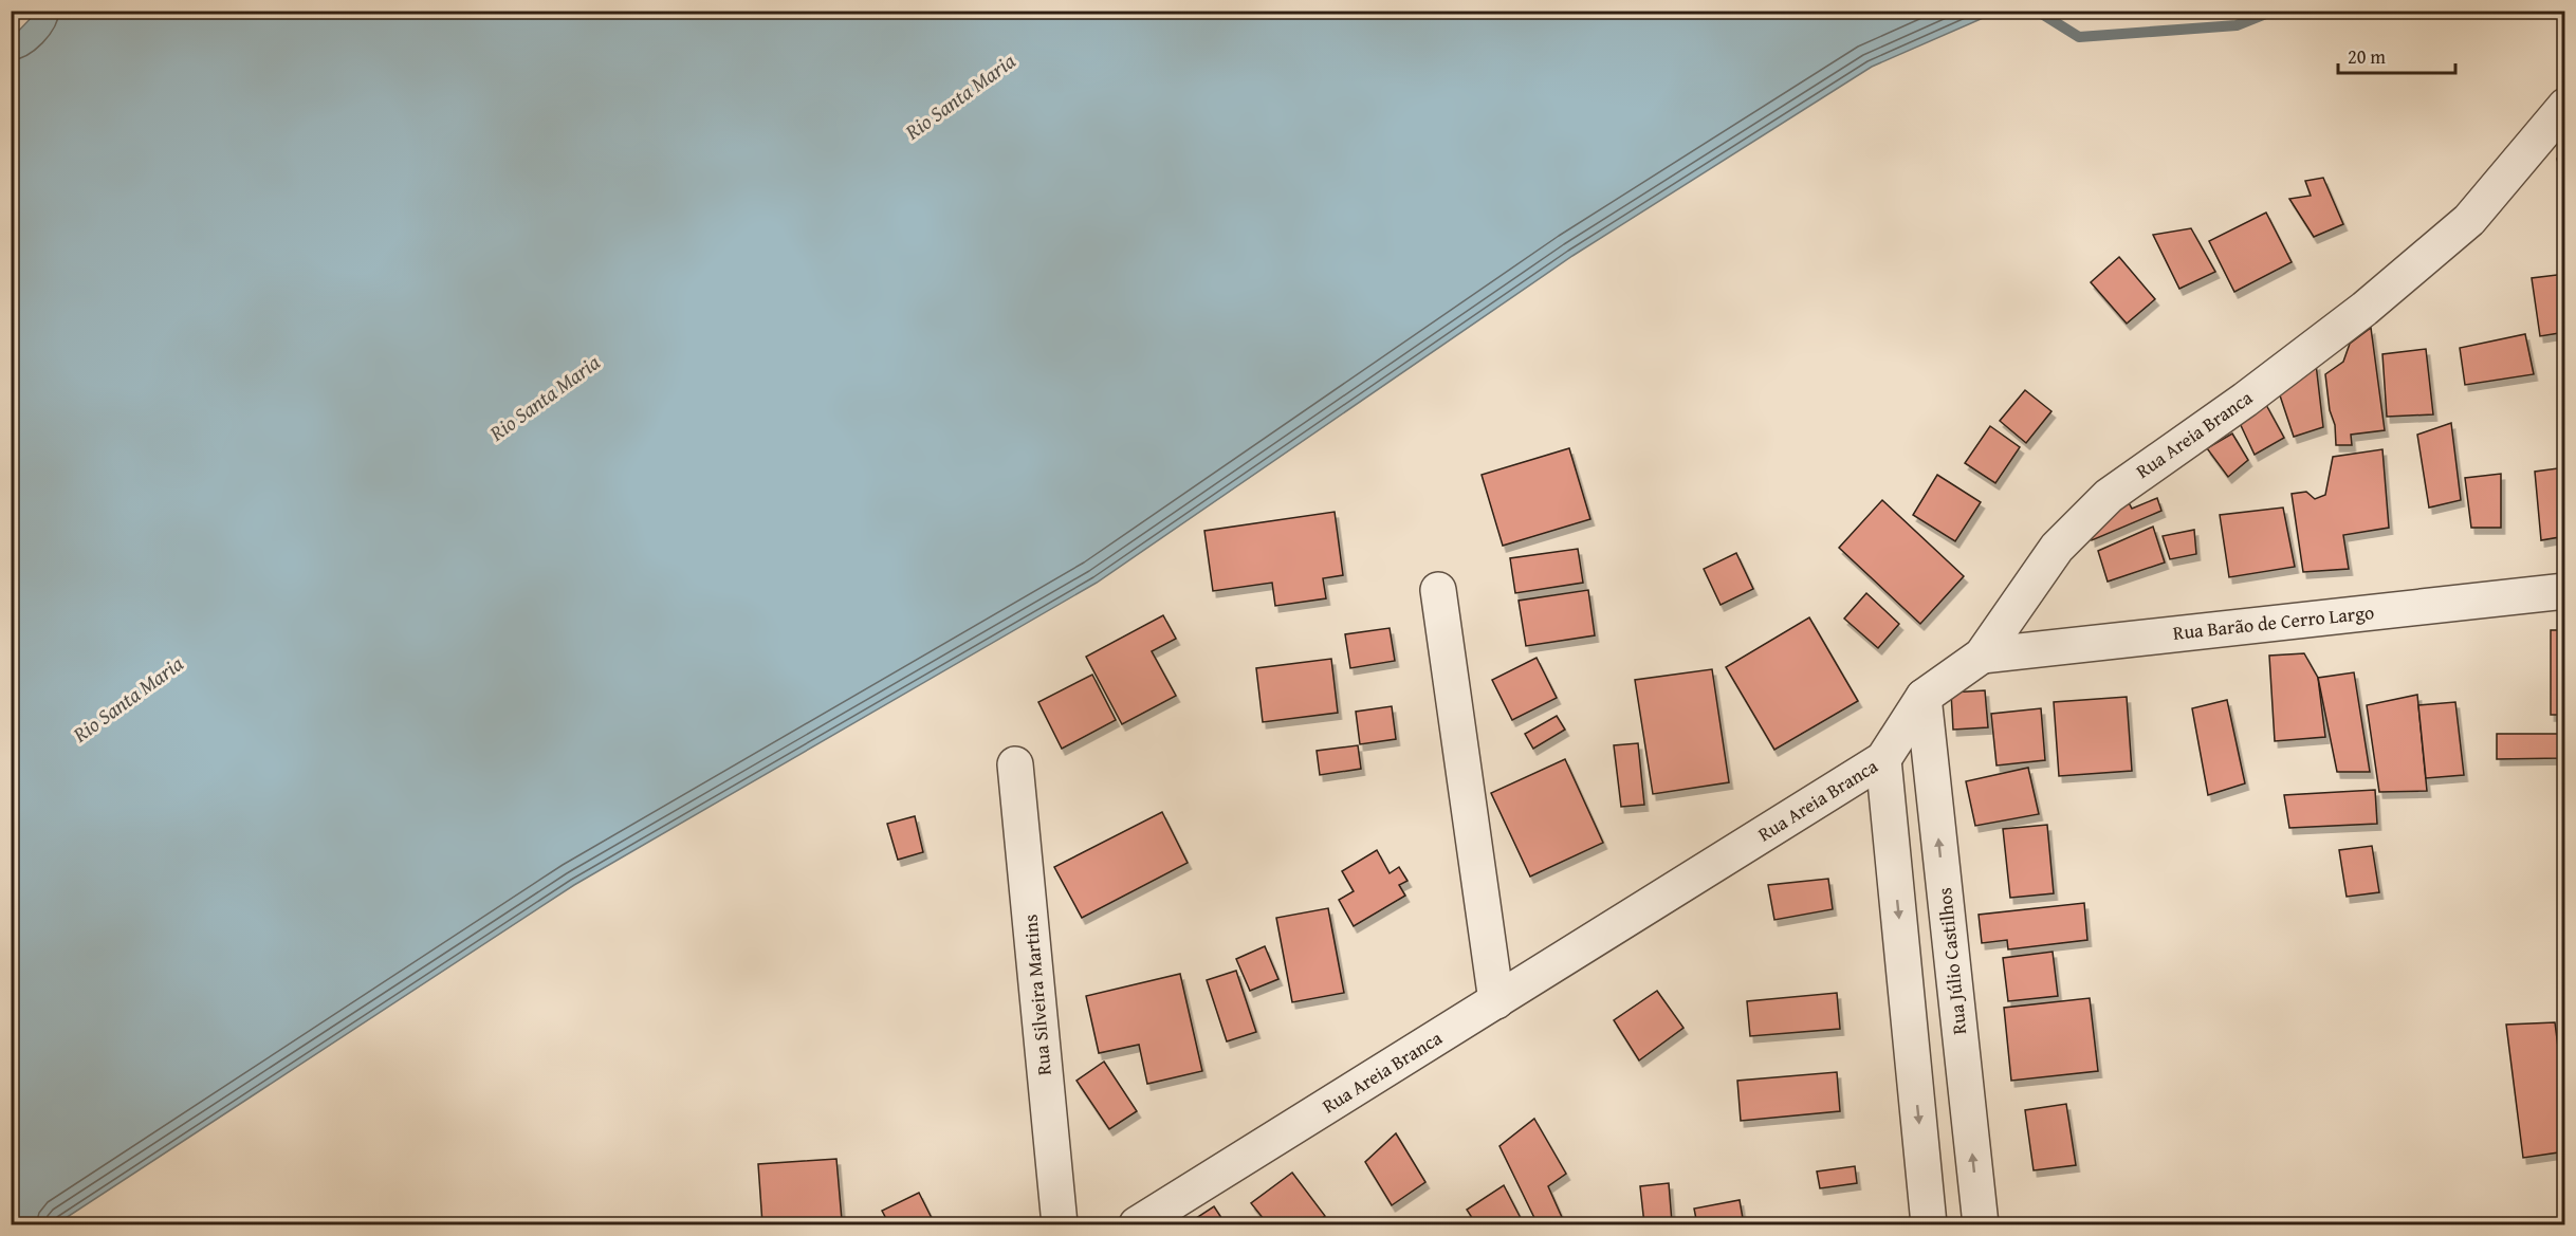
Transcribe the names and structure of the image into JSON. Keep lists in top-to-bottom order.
{
  "streets": {
    "street": [
      "Rua Areia Branca",
      "Rua Barão de Cerro Largo",
      "Rua Júlio Castilhos",
      "Rua Silveira Martins"
    ]
  },
  "crossings": [
    ["Rua Areia Branca", "Rua Barão de Cerro Largo"],
    ["Rua Areia Branca", "Rua Júlio Castilhos"]
  ],
  "water": ["Rio Santa Maria"],
  "scale_bar": "20 m"
}
